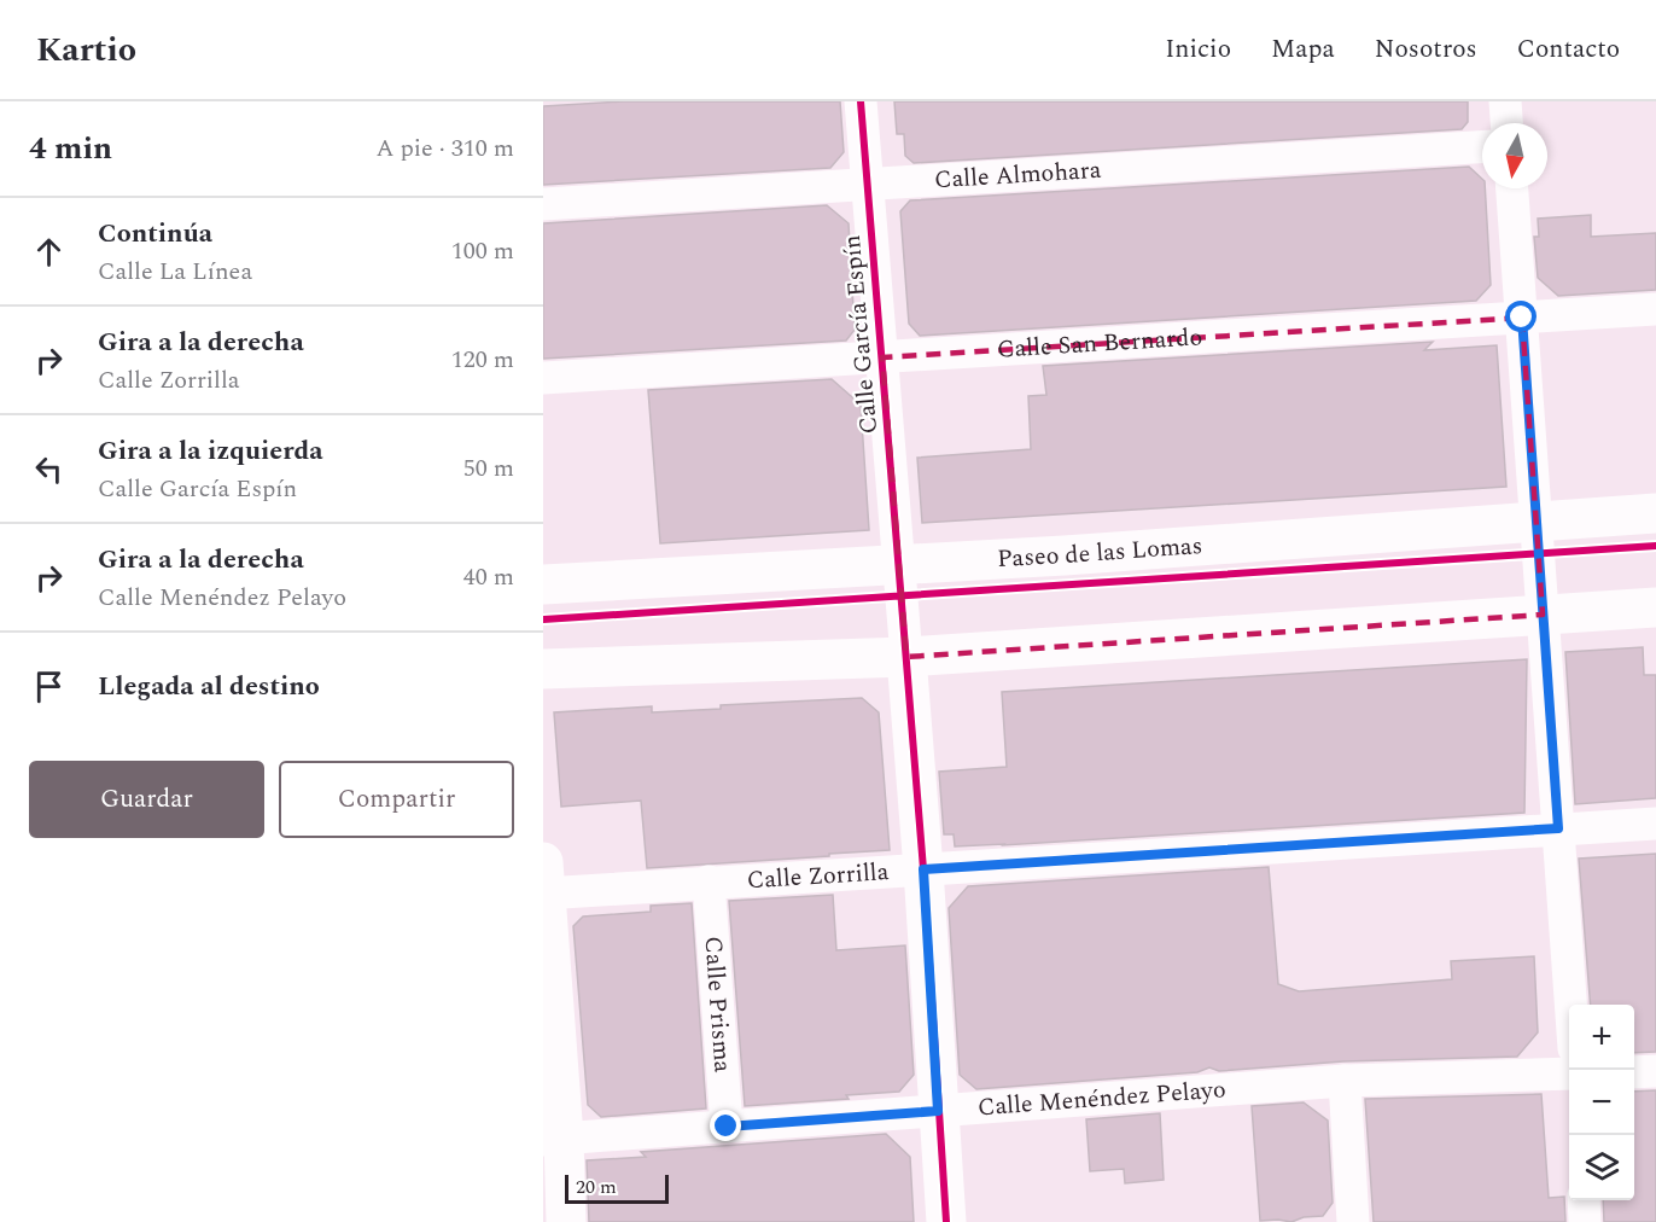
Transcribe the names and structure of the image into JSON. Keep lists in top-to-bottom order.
{
  "streets": {
    "main road": ["Paseo de las Lomas"],
    "street": [
      "Calle Almohara",
      "Calle García Espín",
      "Calle San Bernardo",
      "Calle Zorrilla",
      "Calle Prisma",
      "Calle Menéndez Pelayo"
    ]
  },
  "crossings": [
    ["Calle Almohara", "Calle García Espín"],
    ["Calle García Espín", "Calle San Bernardo"],
    ["Calle García Espín", "Paseo de las Lomas"],
    ["Calle Zorrilla", "Calle Prisma"],
    ["Calle Prisma", "Calle Menéndez Pelayo"]
  ],
  "scale_bar": "20 m",
  "north": "bottom",
  "page": {
    "header": "Kartio",
    "nav": [
      "Inicio",
      "Mapa",
      "Nosotros",
      "Contacto"
    ],
    "heading": ["4 min", "A pie · 310 m"],
    "list": [
      ["Continúa", "Calle La Línea", "100 m"],
      ["Gira a la derecha", "Calle Zorrilla", "120 m"],
      ["Gira a la izquierda", "Calle García Espín", "50 m"],
      ["Gira a la derecha", "Calle Menéndez Pelayo", "40 m"],
      "Llegada al destino"
    ],
    "buttons": ["Guardar", "Compartir"],
    "map_buttons": ["+", "−"],
    "scale": "20 m"
  }
}
